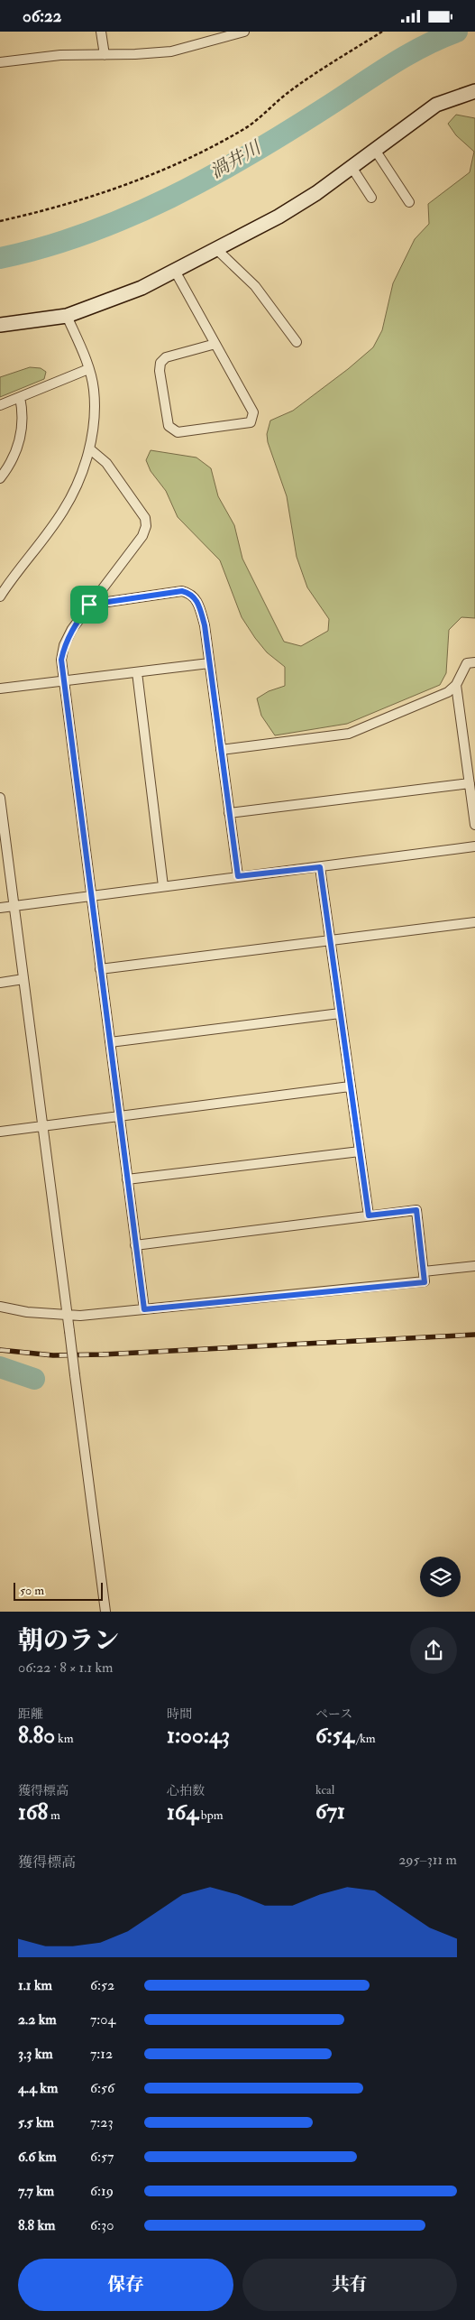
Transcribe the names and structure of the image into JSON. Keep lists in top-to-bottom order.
{
  "water": ["渦井川"],
  "scale_bar": "50 m",
  "page": {
    "status": "06:22",
    "scale": "50 m",
    "heading": ["朝のラン", "06:22 · 8 × 1.1 km"],
    "stats": [
      ["距離", "8.80 km"],
      ["時間", "1:00:43"],
      ["ペース", "6:54 /km"],
      ["獲得標高", "168 m"],
      ["心拍数", "164 bpm"],
      ["kcal", "671"]
    ],
    "chart": ["獲得標高", "295–311 m"],
    "list": [
      {
        "name": "1.1 km",
        "note": "6:52"
      },
      {
        "name": "2.2 km",
        "note": "7:04"
      },
      {
        "name": "3.3 km",
        "note": "7:12"
      },
      {
        "name": "4.4 km",
        "note": "6:56"
      },
      {
        "name": "5.5 km",
        "note": "7:23"
      },
      {
        "name": "6.6 km",
        "note": "6:57"
      },
      {
        "name": "7.7 km",
        "note": "6:19"
      },
      {
        "name": "8.8 km",
        "note": "6:30"
      }
    ],
    "buttons": ["保存", "共有"]
  }
}
